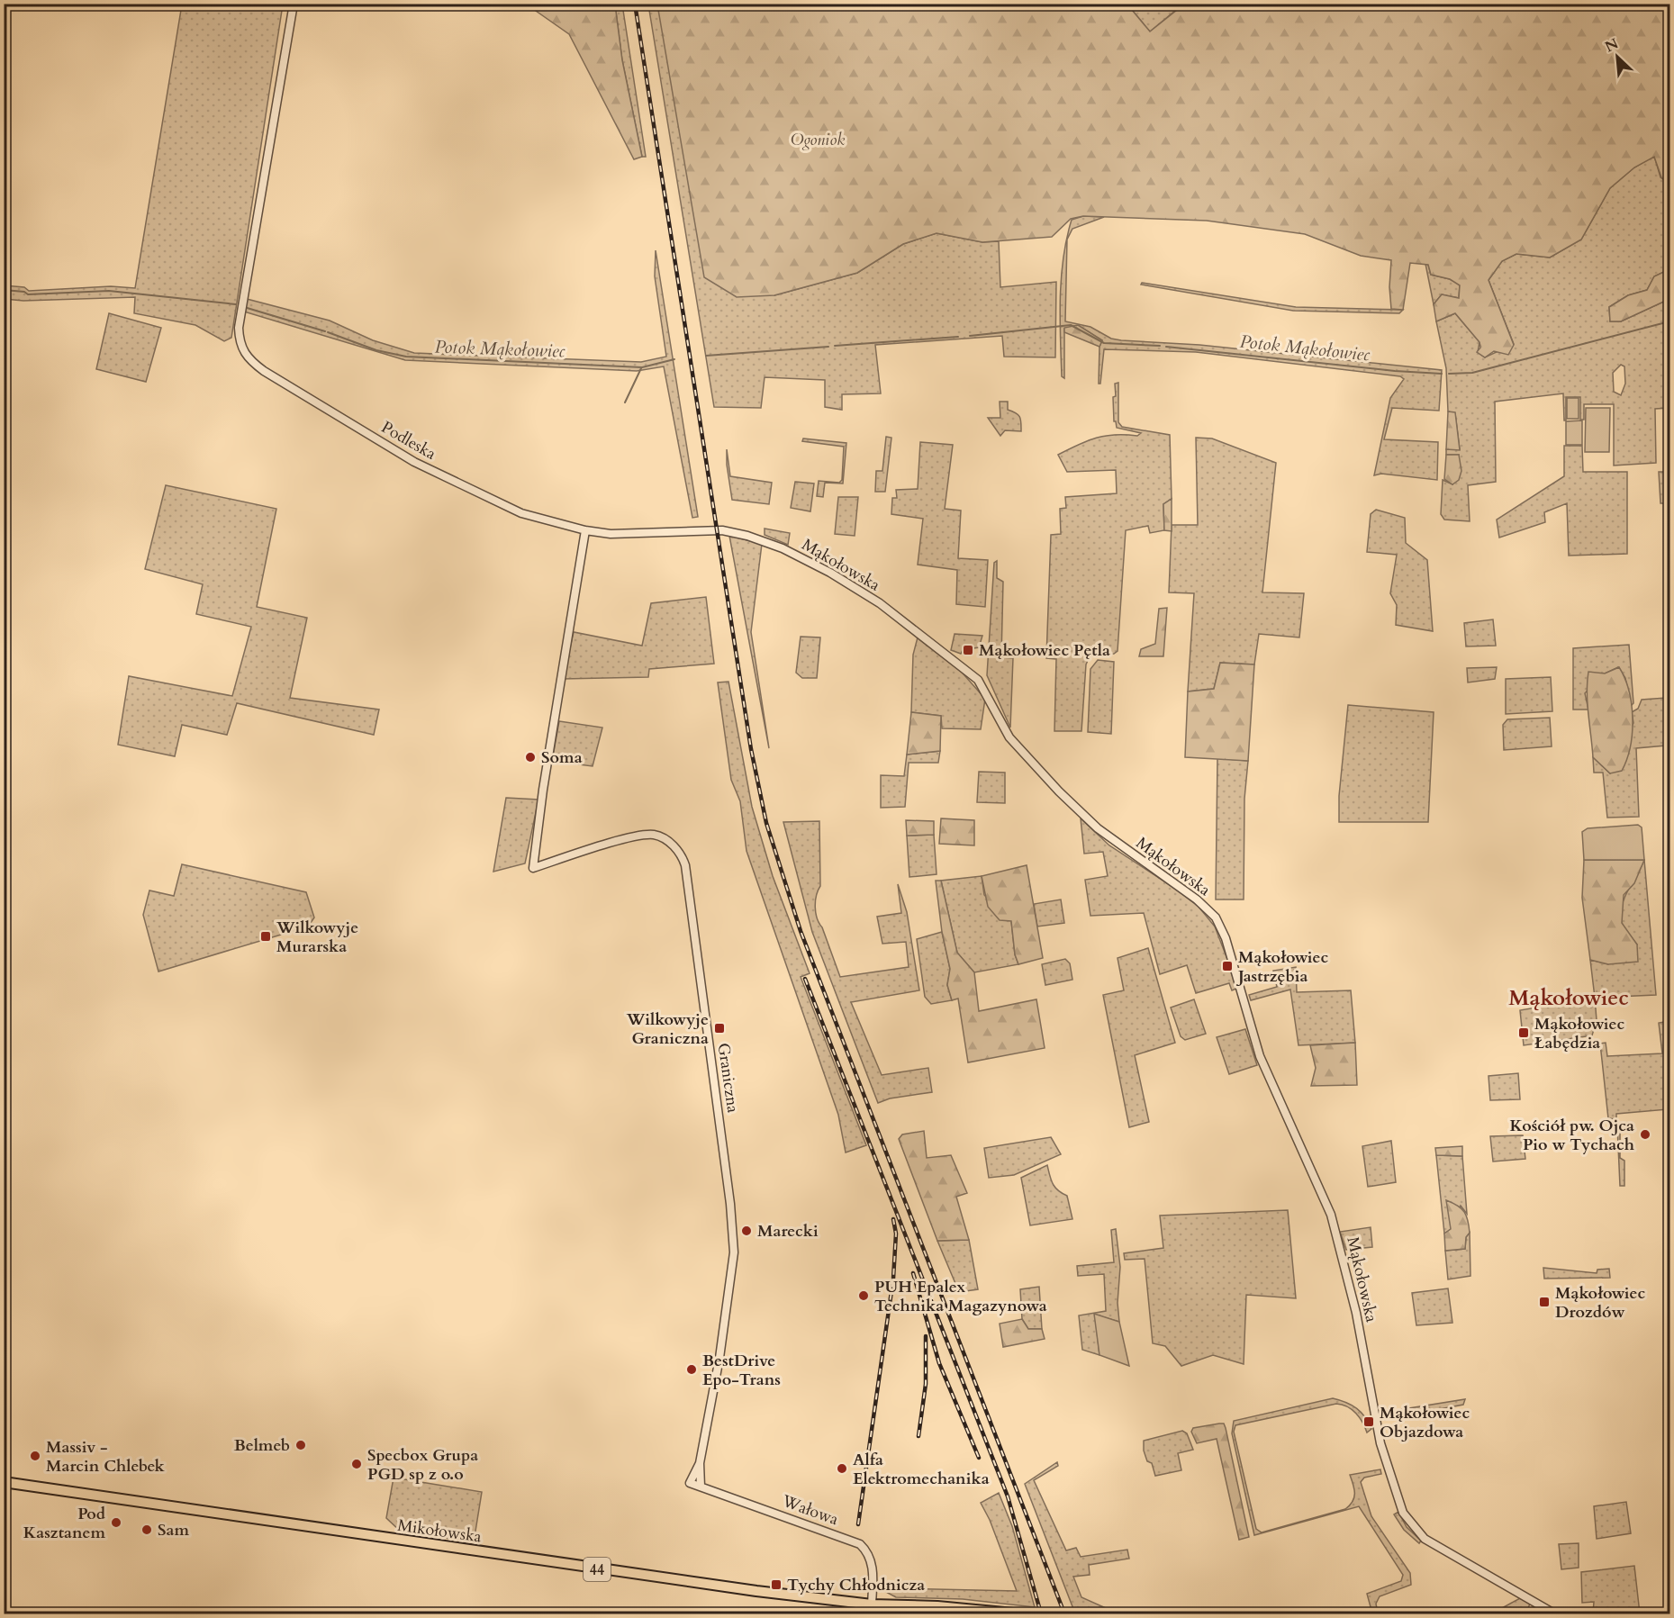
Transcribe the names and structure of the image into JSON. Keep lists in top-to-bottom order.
{
  "streets": {
    "main road": ["Mikołowska", "44"],
    "street": [
      "Podleska",
      "Mąkołowska",
      "Graniczna",
      "Wałowa"
    ]
  },
  "crossings": [
    ["Podleska", "Mąkołowska"],
    ["Podleska", "Graniczna"],
    ["Mąkołowska", "Graniczna"],
    ["Graniczna", "Wałowa"],
    ["Wałowa", "Mikołowska"]
  ],
  "districts": ["Mąkołowiec"],
  "water": ["Potok Mąkołowiec"],
  "parks": ["Ogoniok"],
  "places": {
    "transit": [
      "Mąkołowiec Pętla",
      "Wilkowyje Murarska",
      "Mąkołowiec Jastrzębia",
      "Wilkowyje Graniczna",
      "Mąkołowiec Łabędzia",
      "Mąkołowiec Drozdów",
      "Mąkołowiec Objazdowa",
      "Tychy Chłodnicza"
    ],
    "other": [
      "Soma",
      "Kościół pw. Ojca Pio w Tychach",
      "Marecki",
      "PUH Epalex Technika Magazynowa",
      "BestDrive Epo-Trans",
      "Belmeb",
      "Massiv - Marcin Chlebek",
      "Specbox Grupa PGD sp z o.o",
      "Alfa Elektromechanika",
      "Pod Kasztanem",
      "Sam"
    ]
  },
  "north": "top left"
}
